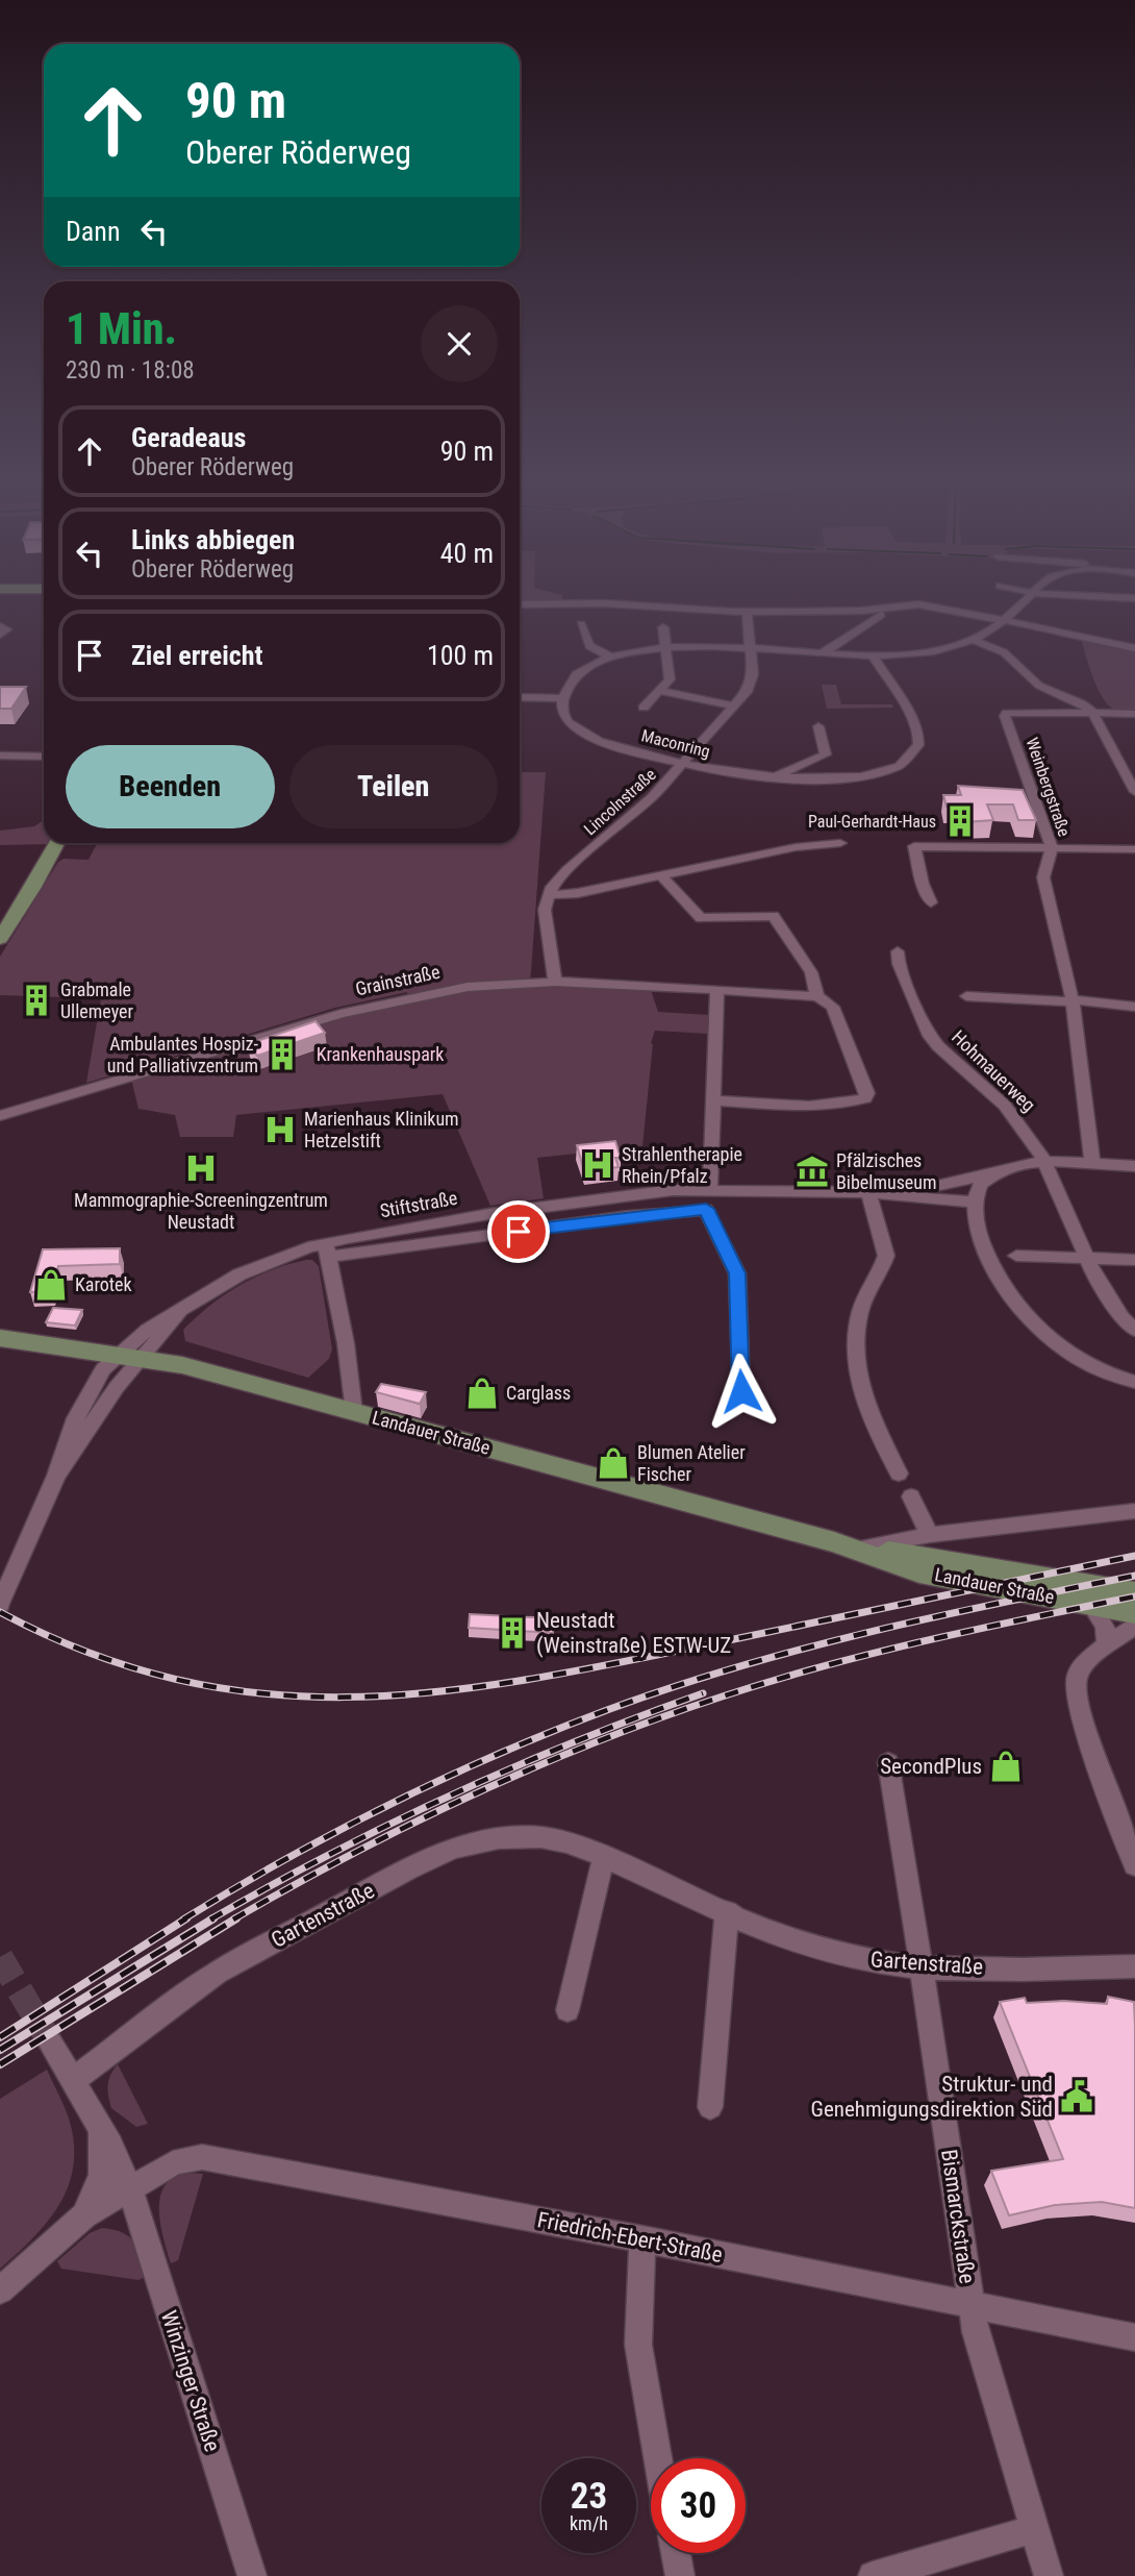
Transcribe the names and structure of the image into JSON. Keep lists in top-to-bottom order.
{
  "streets": {
    "main road": ["Landauer Straße"],
    "street": [
      "Maconring",
      "Weinbergstraße",
      "Lincolnstraße",
      "Grainstraße",
      "Hohmauerweg",
      "Stiftstraße",
      "Gartenstraße",
      "Bismarckstraße",
      "Friedrich-Ebert-Straße",
      "Winzinger Straße"
    ]
  },
  "crossings": [
    ["Maconring", "Lincolnstraße"],
    ["Weinbergstraße", "Stiftstraße"],
    ["Hohmauerweg", "Stiftstraße"],
    ["Stiftstraße", "Landauer Straße"],
    ["Gartenstraße", "Bismarckstraße"],
    ["Bismarckstraße", "Friedrich-Ebert-Straße"],
    ["Friedrich-Ebert-Straße", "Winzinger Straße"]
  ],
  "parks": ["Krankenhauspark"],
  "places": {
    "building": [
      "Paul-Gerhardt-Haus",
      "Grabmale Ullemeyer",
      "Ambulantes Hospiz- und Palliativzentrum",
      "Neustadt (Weinstraße) ESTW-UZ"
    ],
    "hospital": ["Marienhaus Klinikum Hetzelstift", "Strahlentherapie Rhein/Pfalz", "Mammographie-Screeningzentrum Neustadt"],
    "museum": ["Pfälzisches Bibelmuseum"],
    "shop": [
      "Karotek",
      "Carglass",
      "Blumen Atelier Fischer",
      "SecondPlus"
    ],
    "public building": ["Struktur- und Genehmigungsdirektion Süd"]
  },
  "page": {
    "turn": ["90 m", "Oberer Röderweg"],
    "then": "Dann",
    "heading": ["1 Min.", "230 m · 18:08"],
    "list": [
      {
        "name": "Geradeaus",
        "note": "Oberer Röderweg",
        "value": "90 m"
      },
      {
        "name": "Links abbiegen",
        "note": "Oberer Röderweg",
        "value": "40 m"
      },
      {
        "name": "Ziel erreicht",
        "value": "100 m"
      }
    ],
    "buttons": ["Beenden", "Teilen"],
    "speed": "23 km/h",
    "limit": "30"
  }
}
